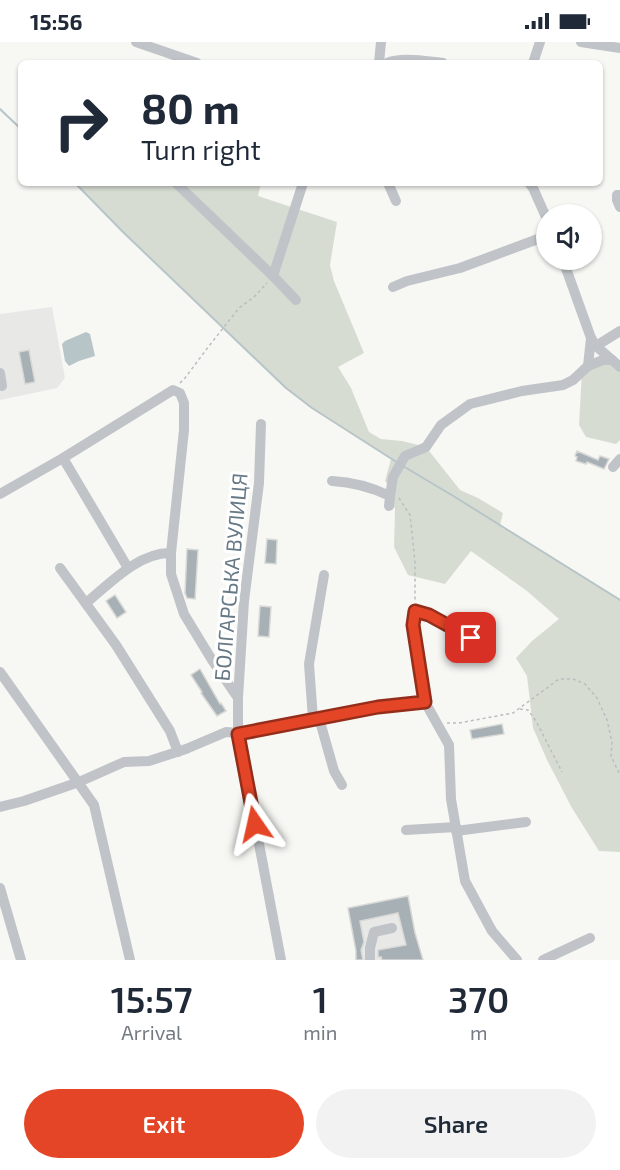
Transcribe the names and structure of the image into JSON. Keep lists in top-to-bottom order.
{
  "streets": {
    "street": ["БОЛГАРСЬКА ВУЛИЦЯ"]
  },
  "page": {
    "status": "15:56",
    "turn": ["80 m", "Turn right"],
    "eta": [
      "15:57",
      "Arrival",
      "1",
      "min",
      "370",
      "m"
    ],
    "buttons": ["Exit", "Share"]
  }
}
